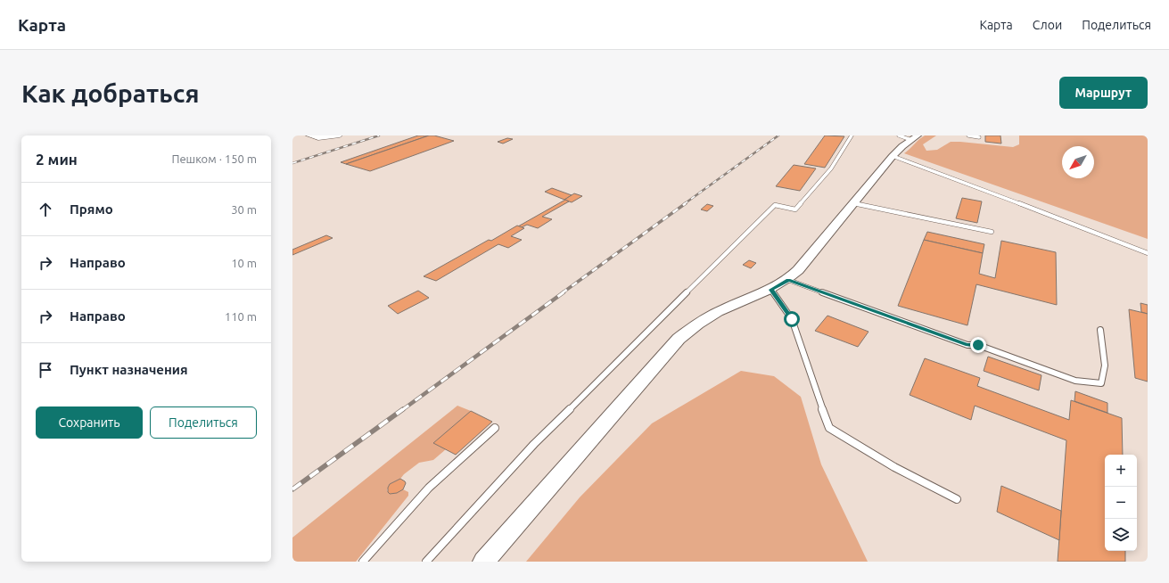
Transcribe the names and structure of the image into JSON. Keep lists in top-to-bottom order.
{
  "north": "bottom left",
  "page": {
    "header": "Карта",
    "nav": ["Карта", "Слои", "Поделиться"],
    "buttons": [
      "Маршрут",
      ["Сохранить", "Поделиться"]
    ],
    "title": "Как добраться",
    "heading": ["2 мин", "Пешком · 150 m"],
    "list": [
      ["Прямо", "30 m"],
      ["Направо", "10 m"],
      ["Направо", "110 m"],
      "Пункт назначения"
    ],
    "map_buttons": ["+", "−"]
  }
}
